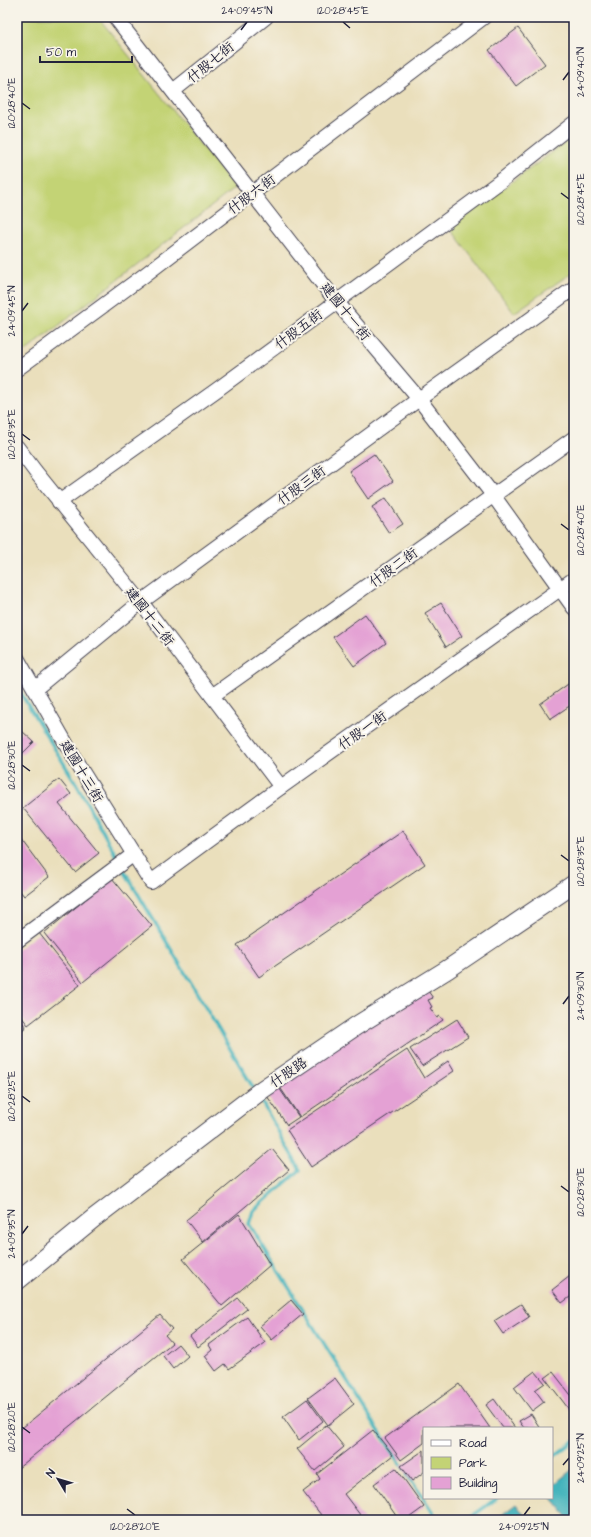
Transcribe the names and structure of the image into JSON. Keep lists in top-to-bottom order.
{
  "streets": {
    "street": [
      "什股七街",
      "什股六街",
      "建國十一街",
      "什股五街",
      "什股三街",
      "什股二街",
      "建國十二街",
      "什股一街",
      "建國十三街",
      "什股路"
    ]
  },
  "crossings": [
    ["什股七街", "建國十一街"],
    ["什股六街", "建國十一街"],
    ["建國十一街", "什股五街"],
    ["建國十一街", "什股三街"],
    ["建國十一街", "什股二街"],
    ["建國十一街", "什股一街"],
    ["什股五街", "建國十二街"],
    ["什股三街", "建國十二街"],
    ["什股三街", "建國十三街"],
    ["什股二街", "建國十二街"],
    ["建國十二街", "什股一街"],
    ["什股一街", "建國十三街"]
  ],
  "legend": ["Road", "Park", "Building"],
  "scale_bar": "50 m",
  "north": "top left",
  "coordinates": [
    "24°09'45\"N",
    "120°28'45\"E",
    "24°09'40\"N",
    "120°28'40\"E",
    "120°28'35\"E",
    "120°28'30\"E",
    "24°09'30\"N",
    "120°28'25\"E",
    "24°09'35\"N",
    "120°28'20\"E",
    "24°09'25\"N"
  ]
}
